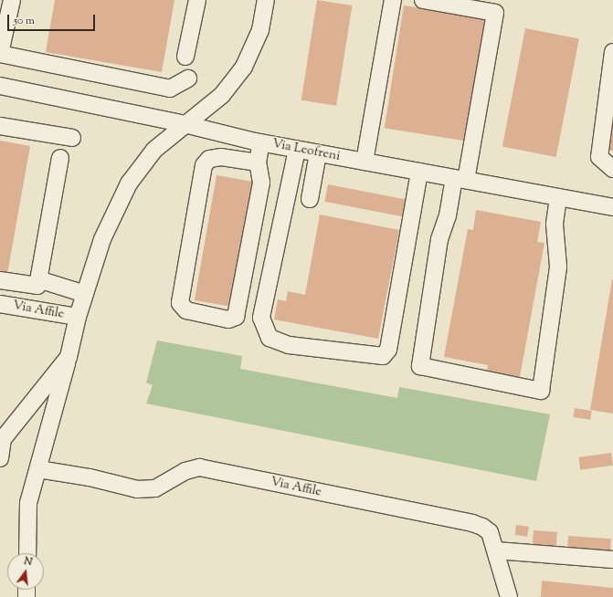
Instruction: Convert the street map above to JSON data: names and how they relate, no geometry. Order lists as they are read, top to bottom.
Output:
{
  "streets": {
    "street": ["Via Leofreni", "Via Affile"]
  },
  "scale_bar": "50 m",
  "north": "top"
}
